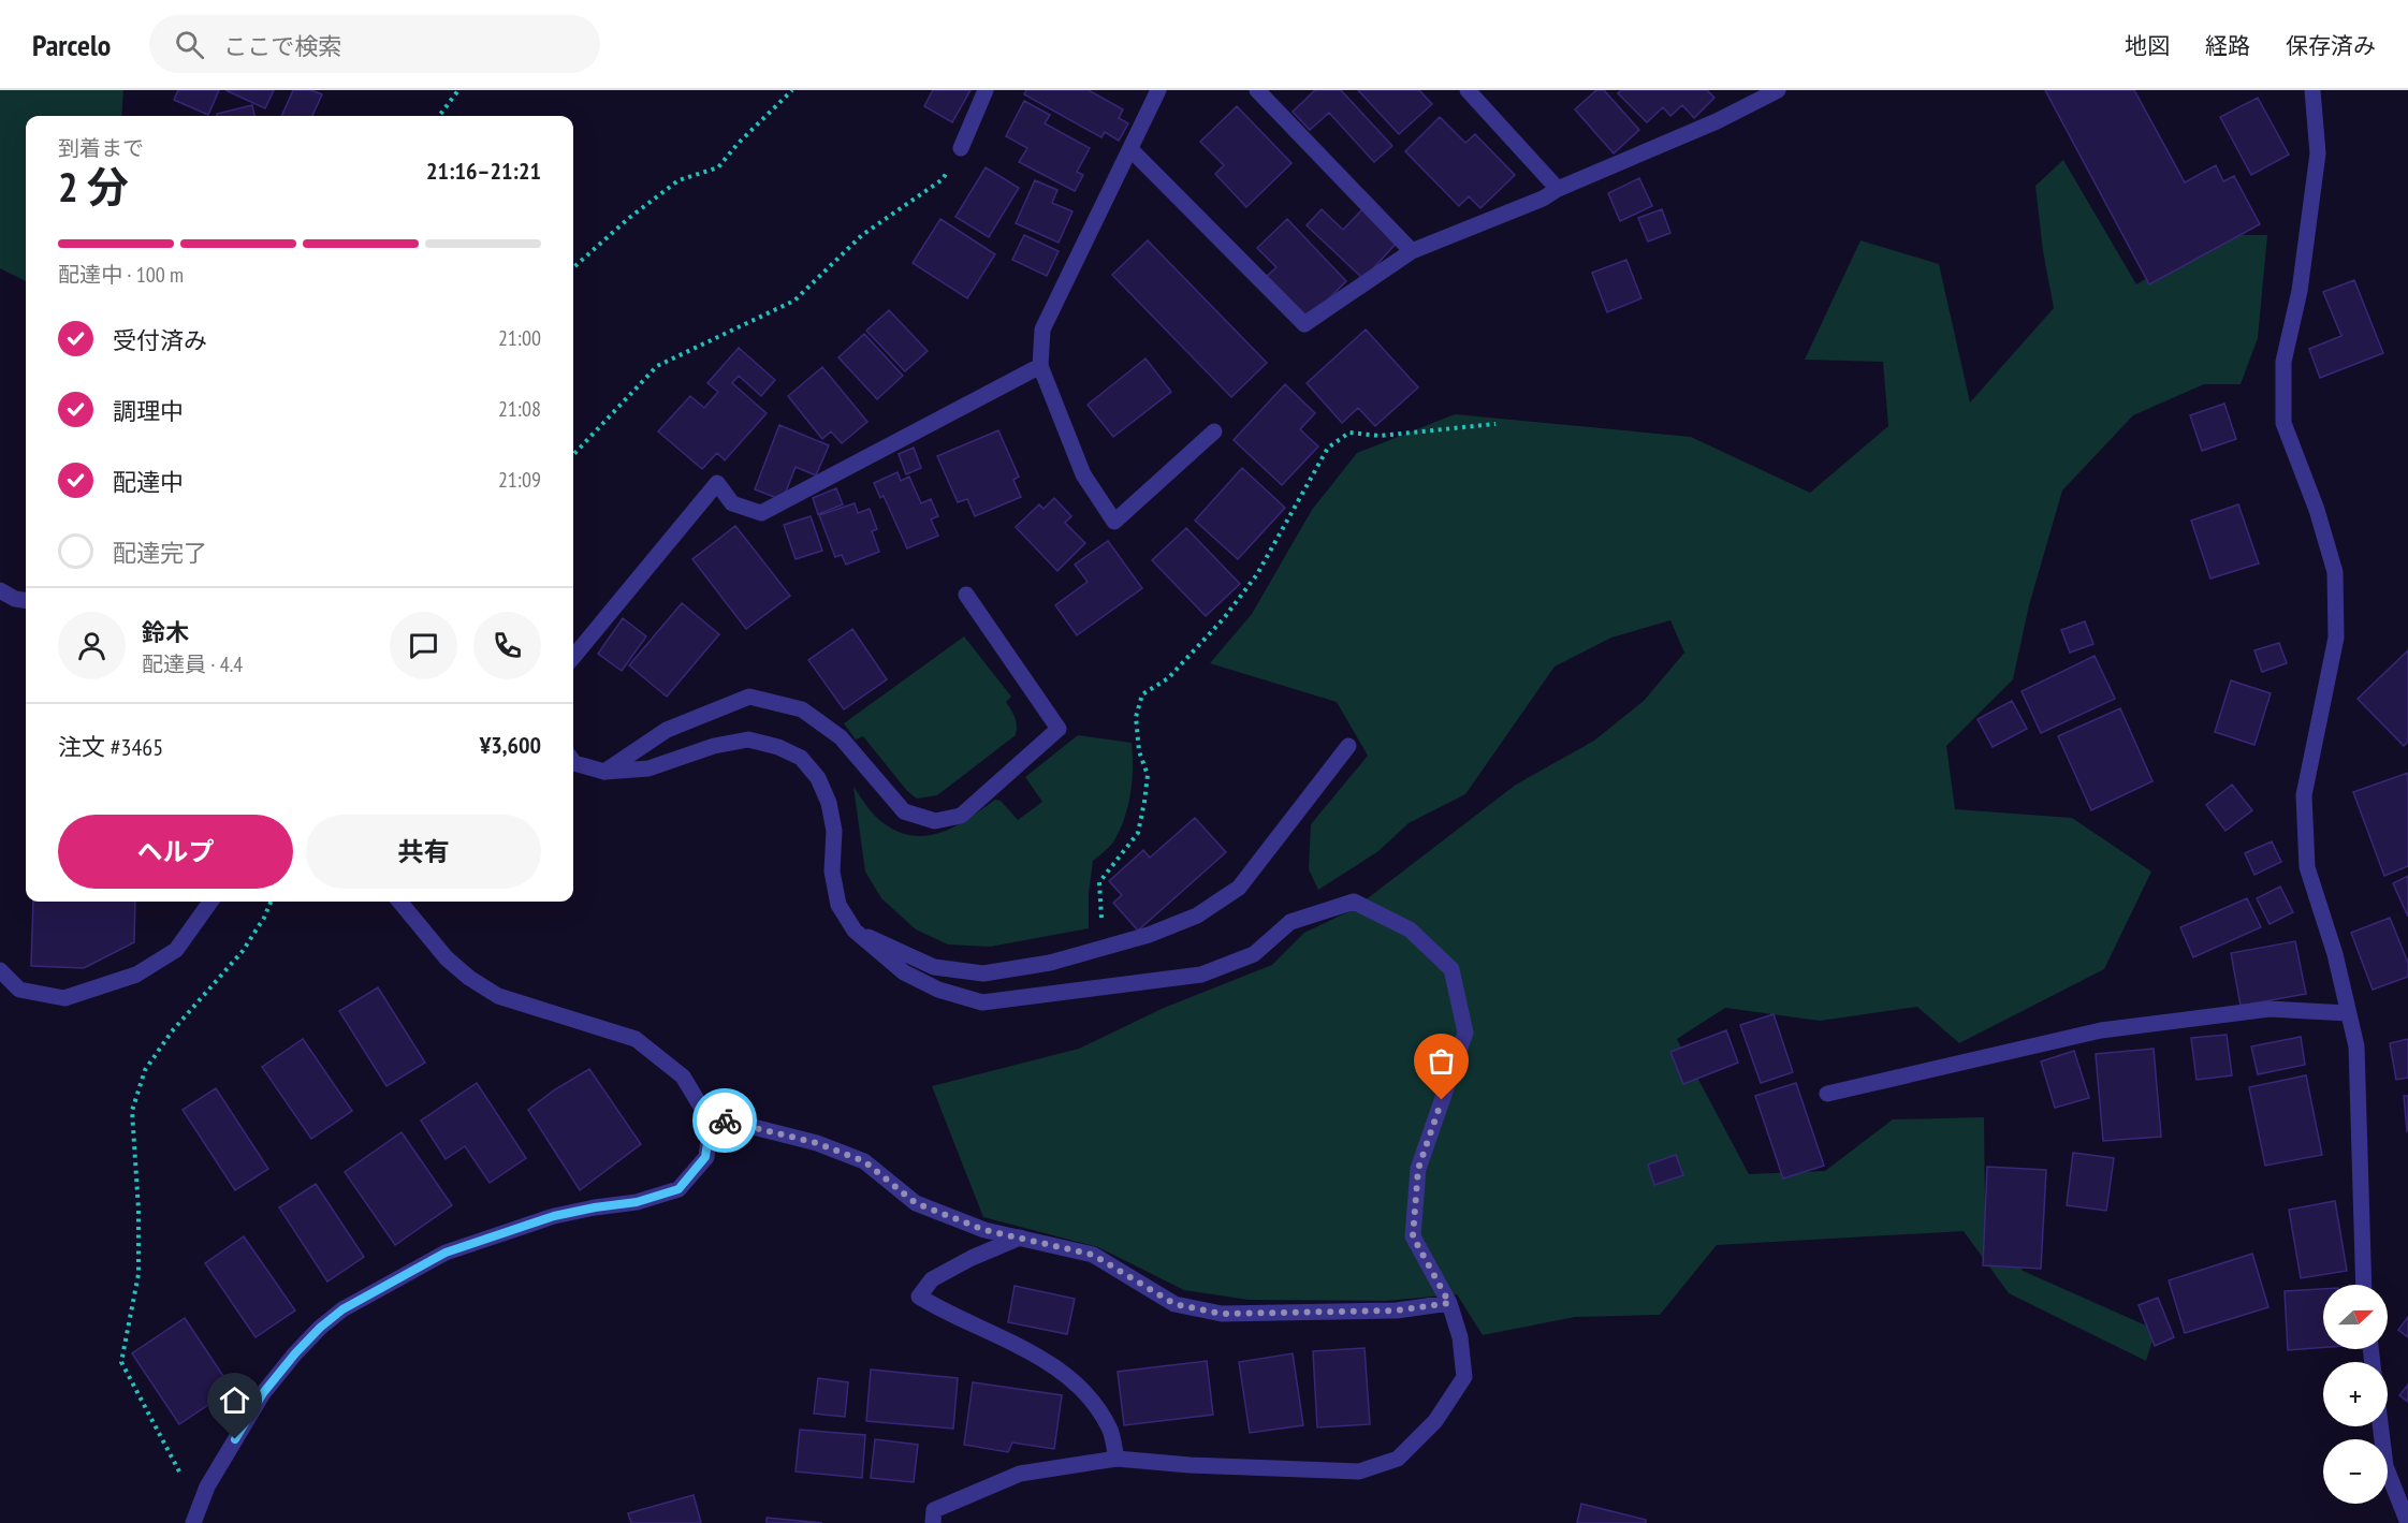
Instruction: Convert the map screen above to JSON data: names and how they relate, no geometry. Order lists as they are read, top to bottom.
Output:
{
  "north": "right",
  "page": {
    "header": "Parcelo",
    "search": "ここで検索",
    "nav": ["地図", "経路", "保存済み"],
    "heading": ["2 分", "到着まで", "21:16–21:21"],
    "panel": [
      "鈴木",
      "配達員 · 4.4",
      "注文 #3465",
      "¥3,600"
    ],
    "bar": "配達中 · 100 m",
    "list": [
      ["受付済み", "21:00"],
      ["調理中", "21:08"],
      ["配達中", "21:09"],
      "配達完了"
    ],
    "buttons": ["ヘルプ", "共有"],
    "map_buttons": ["+", "−"]
  }
}
